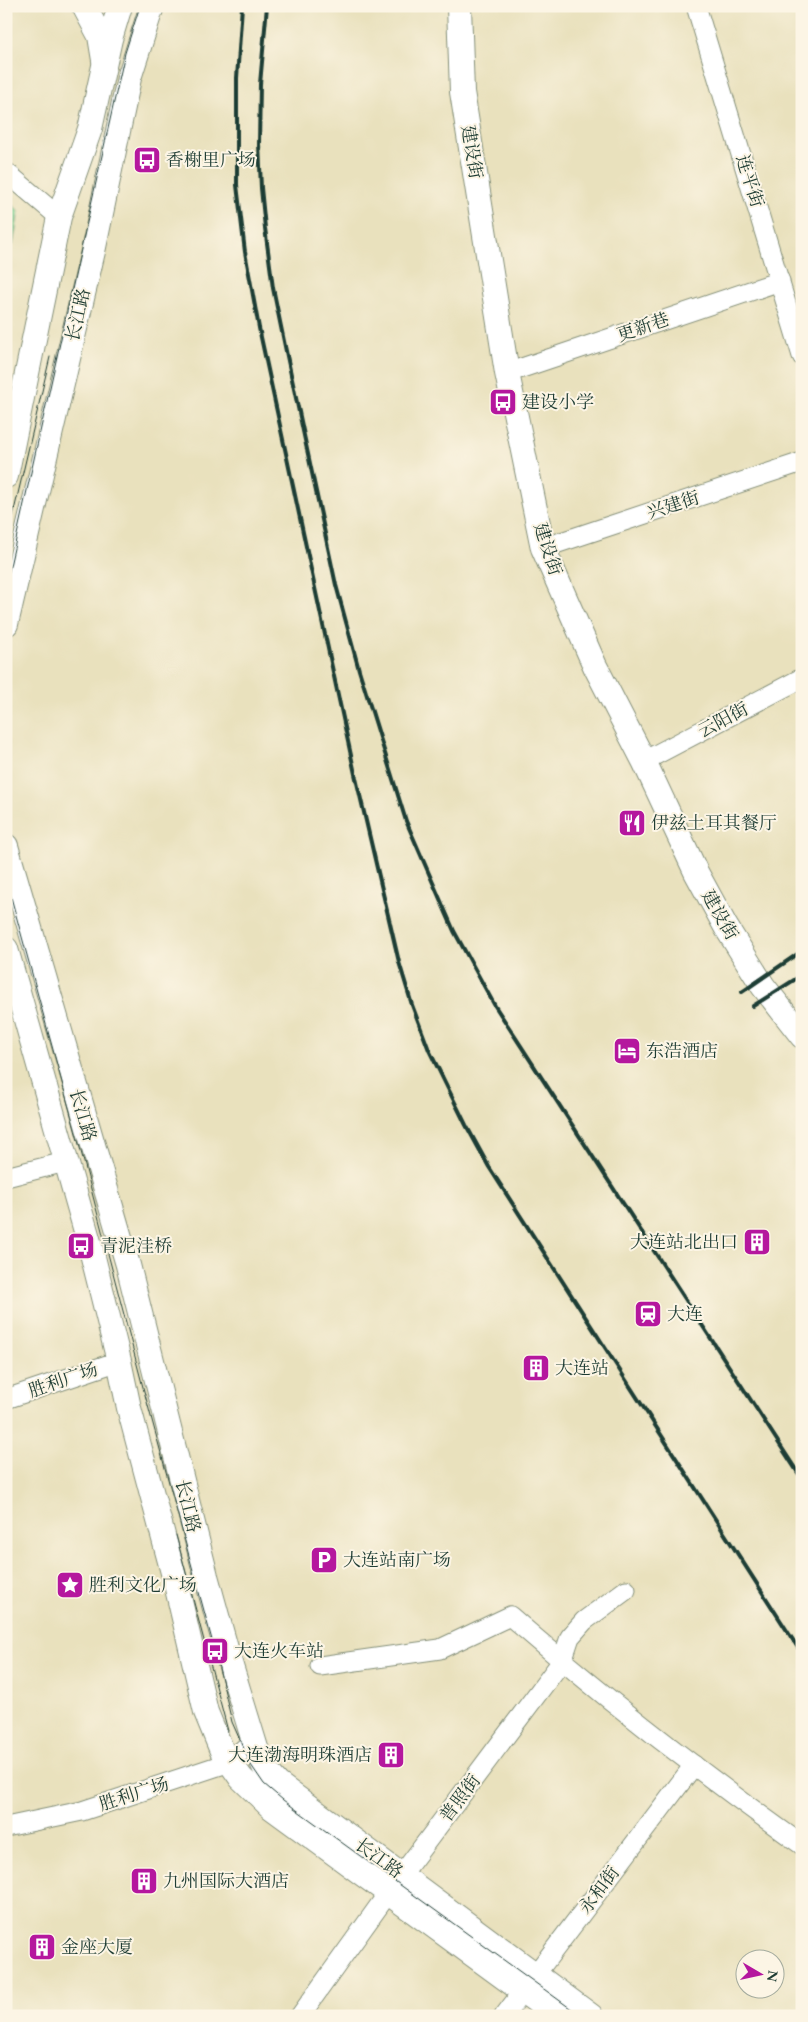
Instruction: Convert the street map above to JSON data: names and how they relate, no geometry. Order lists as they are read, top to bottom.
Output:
{
  "streets": {
    "main road": ["建设街", "长江路"],
    "street": [
      "连平街",
      "更新巷",
      "兴建街",
      "云阳街",
      "胜利广场",
      "普照街",
      "永和街"
    ]
  },
  "crossings": [
    ["建设街", "更新巷"],
    ["建设街", "兴建街"],
    ["建设街", "云阳街"],
    ["连平街", "更新巷"],
    ["长江路", "胜利广场"],
    ["长江路", "普照街"],
    ["长江路", "永和街"]
  ],
  "places": {
    "bus stop": [
      "香榭里广场",
      "建设小学",
      "青泥洼桥",
      "大连火车站"
    ],
    "restaurant": ["伊兹土耳其餐厅"],
    "hotel": ["东浩酒店"],
    "building": [
      "大连站北出口",
      "大连站",
      "大连渤海明珠酒店",
      "九州国际大酒店",
      "金座大厦"
    ],
    "station": ["大连"],
    "parking": ["大连站南广场"],
    "place": ["胜利文化广场"]
  },
  "north": "right"
}
